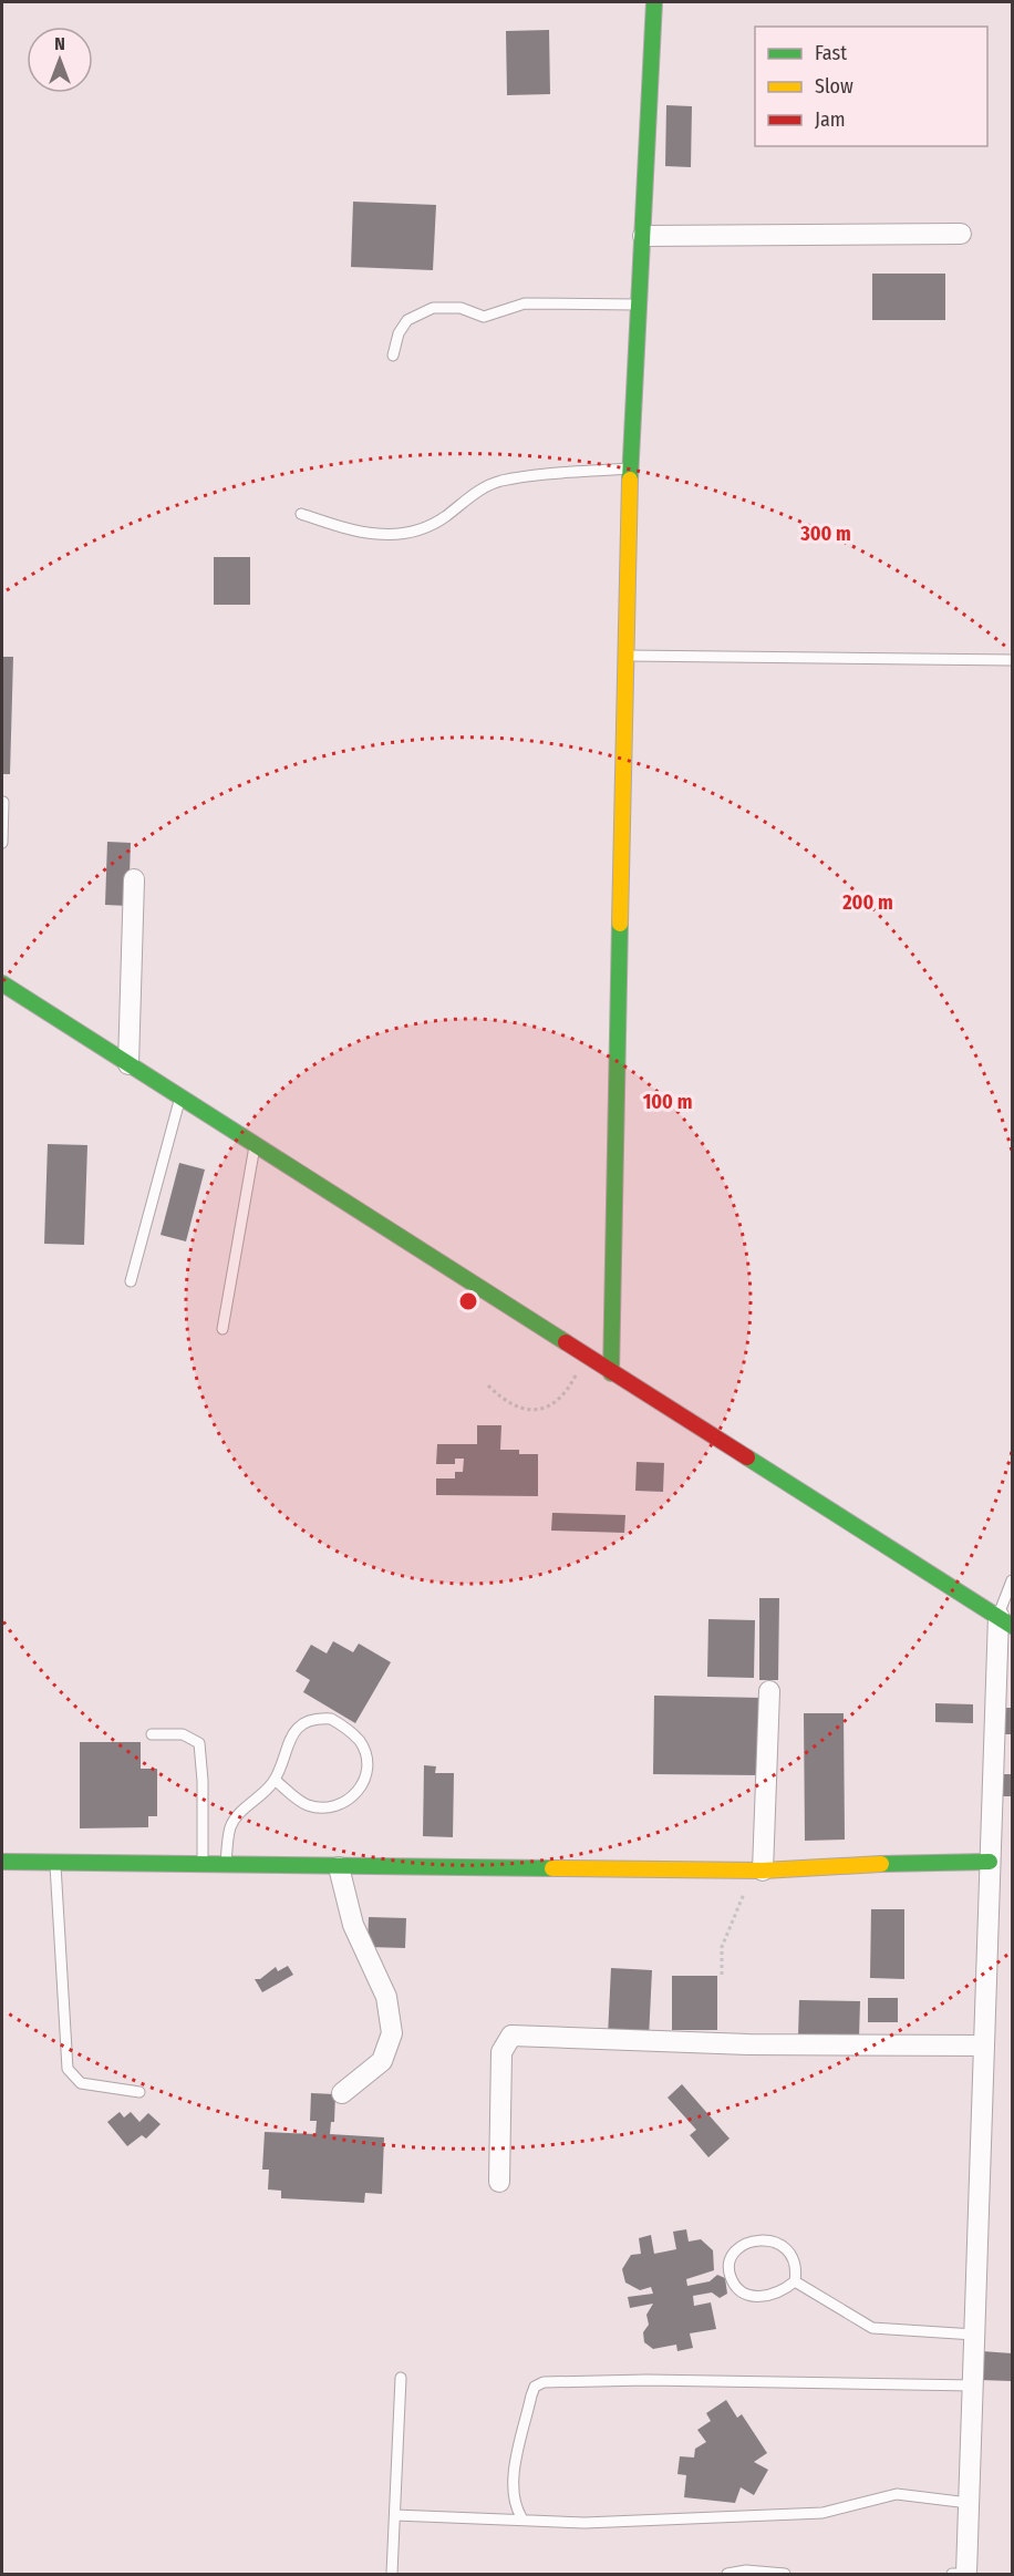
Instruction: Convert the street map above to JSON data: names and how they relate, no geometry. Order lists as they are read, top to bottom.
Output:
{
  "legend": ["Fast", "Slow", "Jam"],
  "north": "top",
  "rings": ["300 m", "200 m", "100 m"]
}
